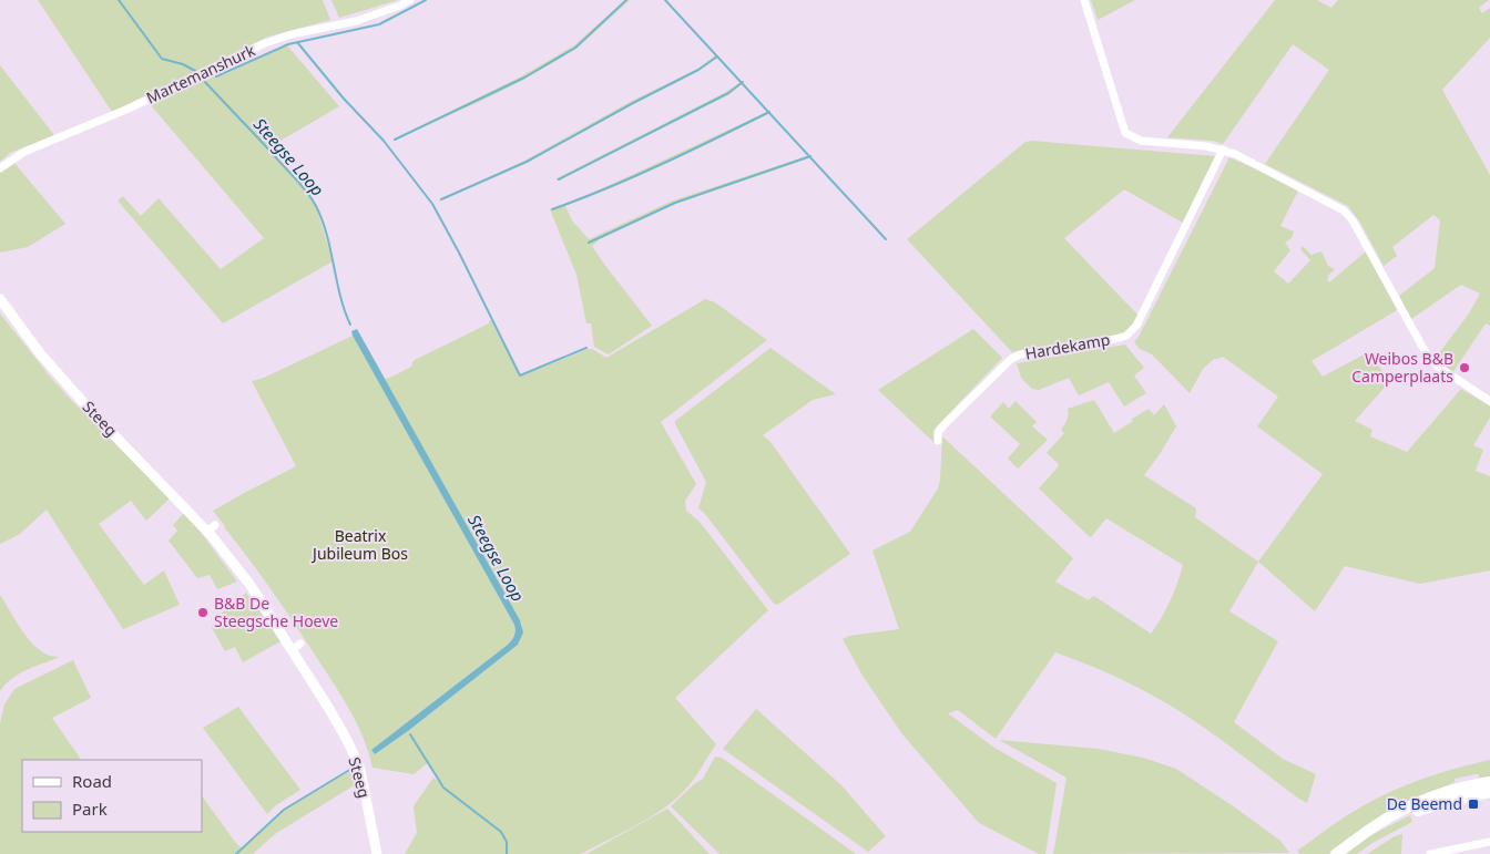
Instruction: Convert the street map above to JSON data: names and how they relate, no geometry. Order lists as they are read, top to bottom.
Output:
{
  "streets": {
    "street": ["Martemanshurk", "Hardekamp", "Steeg"]
  },
  "water": ["Steegse Loop"],
  "parks": ["Beatrix Jubileum Bos"],
  "places": {
    "other": ["Weibos B&B Camperplaats", "B&B De Steegsche Hoeve"],
    "transit": ["De Beemd"]
  },
  "legend": ["Road", "Park"]
}
